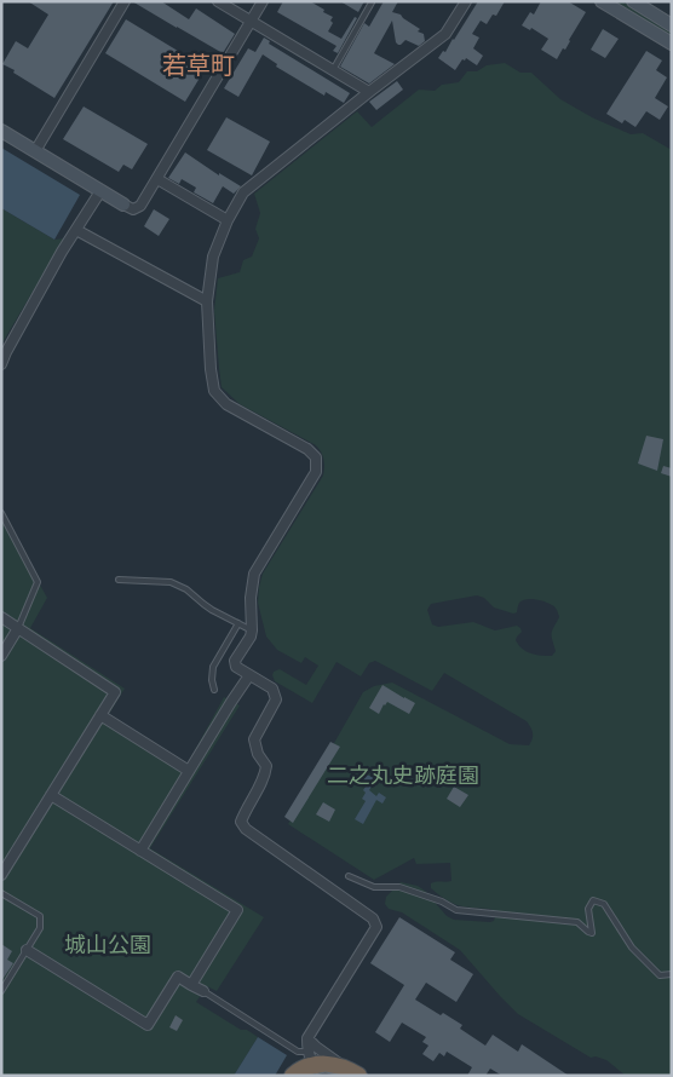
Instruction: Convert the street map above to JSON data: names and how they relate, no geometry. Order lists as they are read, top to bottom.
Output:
{
  "districts": ["若草町"],
  "parks": ["二之丸史跡庭園", "城山公園"]
}
